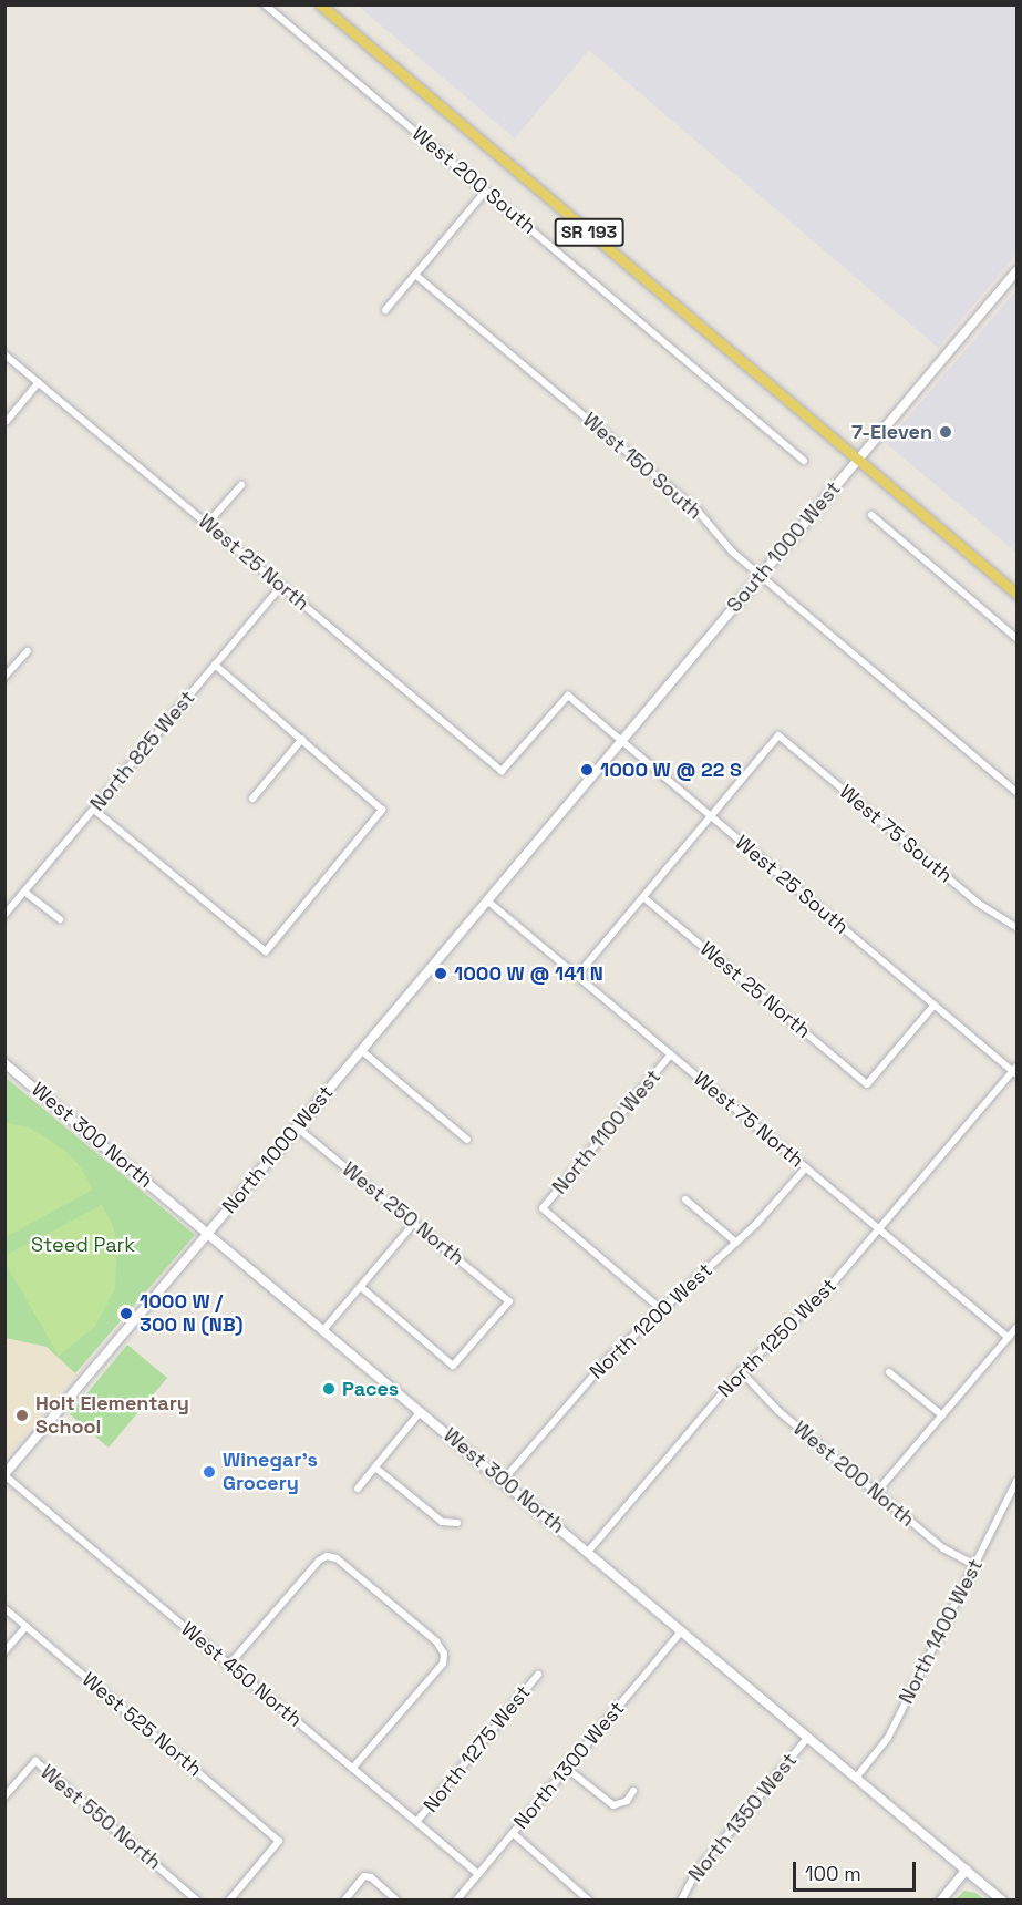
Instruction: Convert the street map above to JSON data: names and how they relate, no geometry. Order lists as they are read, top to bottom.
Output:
{
  "streets": {
    "main road": [
      "SR 193",
      "South 1000 West",
      "West 300 North",
      "North 1000 West"
    ],
    "street": [
      "West 200 South",
      "West 150 South",
      "West 25 North",
      "North 825 West",
      "West 75 South",
      "West 25 South",
      "West 75 North",
      "North 1100 West",
      "West 250 North",
      "North 1200 West",
      "North 1250 West",
      "West 200 North",
      "North 1400 West",
      "West 450 North",
      "West 525 North",
      "North 1275 West",
      "North 1300 West",
      "West 550 North",
      "North 1350 West"
    ]
  },
  "crossings": [
    ["SR 193", "South 1000 West"],
    ["West 150 South", "South 1000 West"],
    ["South 1000 West", "West 25 South"],
    ["South 1000 West", "North 1000 West"],
    ["West 25 North", "North 825 West"],
    ["West 25 North", "West 25 South"],
    ["West 75 South", "West 25 South"],
    ["West 25 South", "North 1250 West"],
    ["West 75 North", "North 1100 West"],
    ["West 75 North", "North 1000 West"],
    ["West 75 North", "North 1200 West"],
    ["West 75 North", "North 1250 West"],
    ["North 1100 West", "North 1200 West"],
    ["West 300 North", "North 1000 West"],
    ["West 300 North", "North 1200 West"],
    ["West 300 North", "North 1250 West"],
    ["West 300 North", "North 1400 West"],
    ["West 300 North", "North 1300 West"],
    ["West 300 North", "North 1350 West"],
    ["North 1000 West", "West 250 North"],
    ["North 1000 West", "West 450 North"],
    ["North 1250 West", "West 200 North"],
    ["West 200 North", "North 1400 West"],
    ["West 450 North", "North 1275 West"],
    ["West 450 North", "North 1300 West"]
  ],
  "parks": ["Steed Park"],
  "places": [
    "7-Eleven",
    "1000 W @ 22 S",
    "1000 W @ 141 N",
    "1000 W / 300 N (NB)",
    "Paces",
    "Holt Elementary School",
    "Winegar's Grocery"
  ],
  "scale_bar": "100 m"
}
